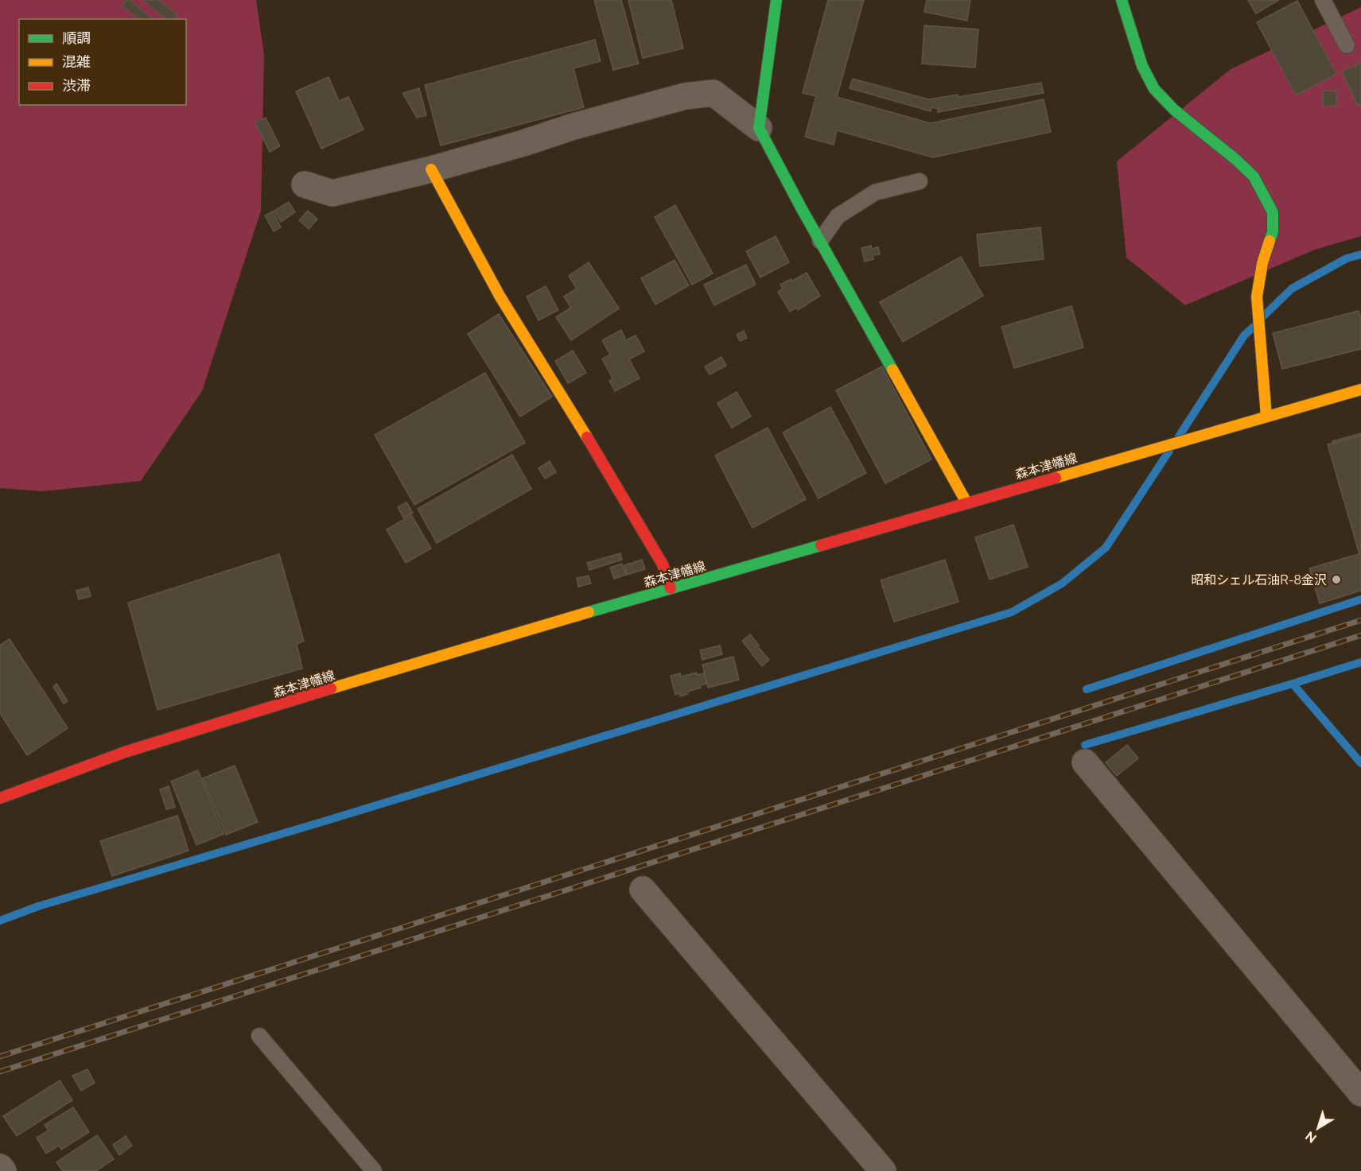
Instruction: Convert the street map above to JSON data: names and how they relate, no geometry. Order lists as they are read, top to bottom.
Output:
{
  "streets": {
    "street": ["森本津幡線"]
  },
  "places": ["昭和シェル石油R-8金沢"],
  "legend": ["順調", "混雑", "渋滞"],
  "north": "bottom left"
}
